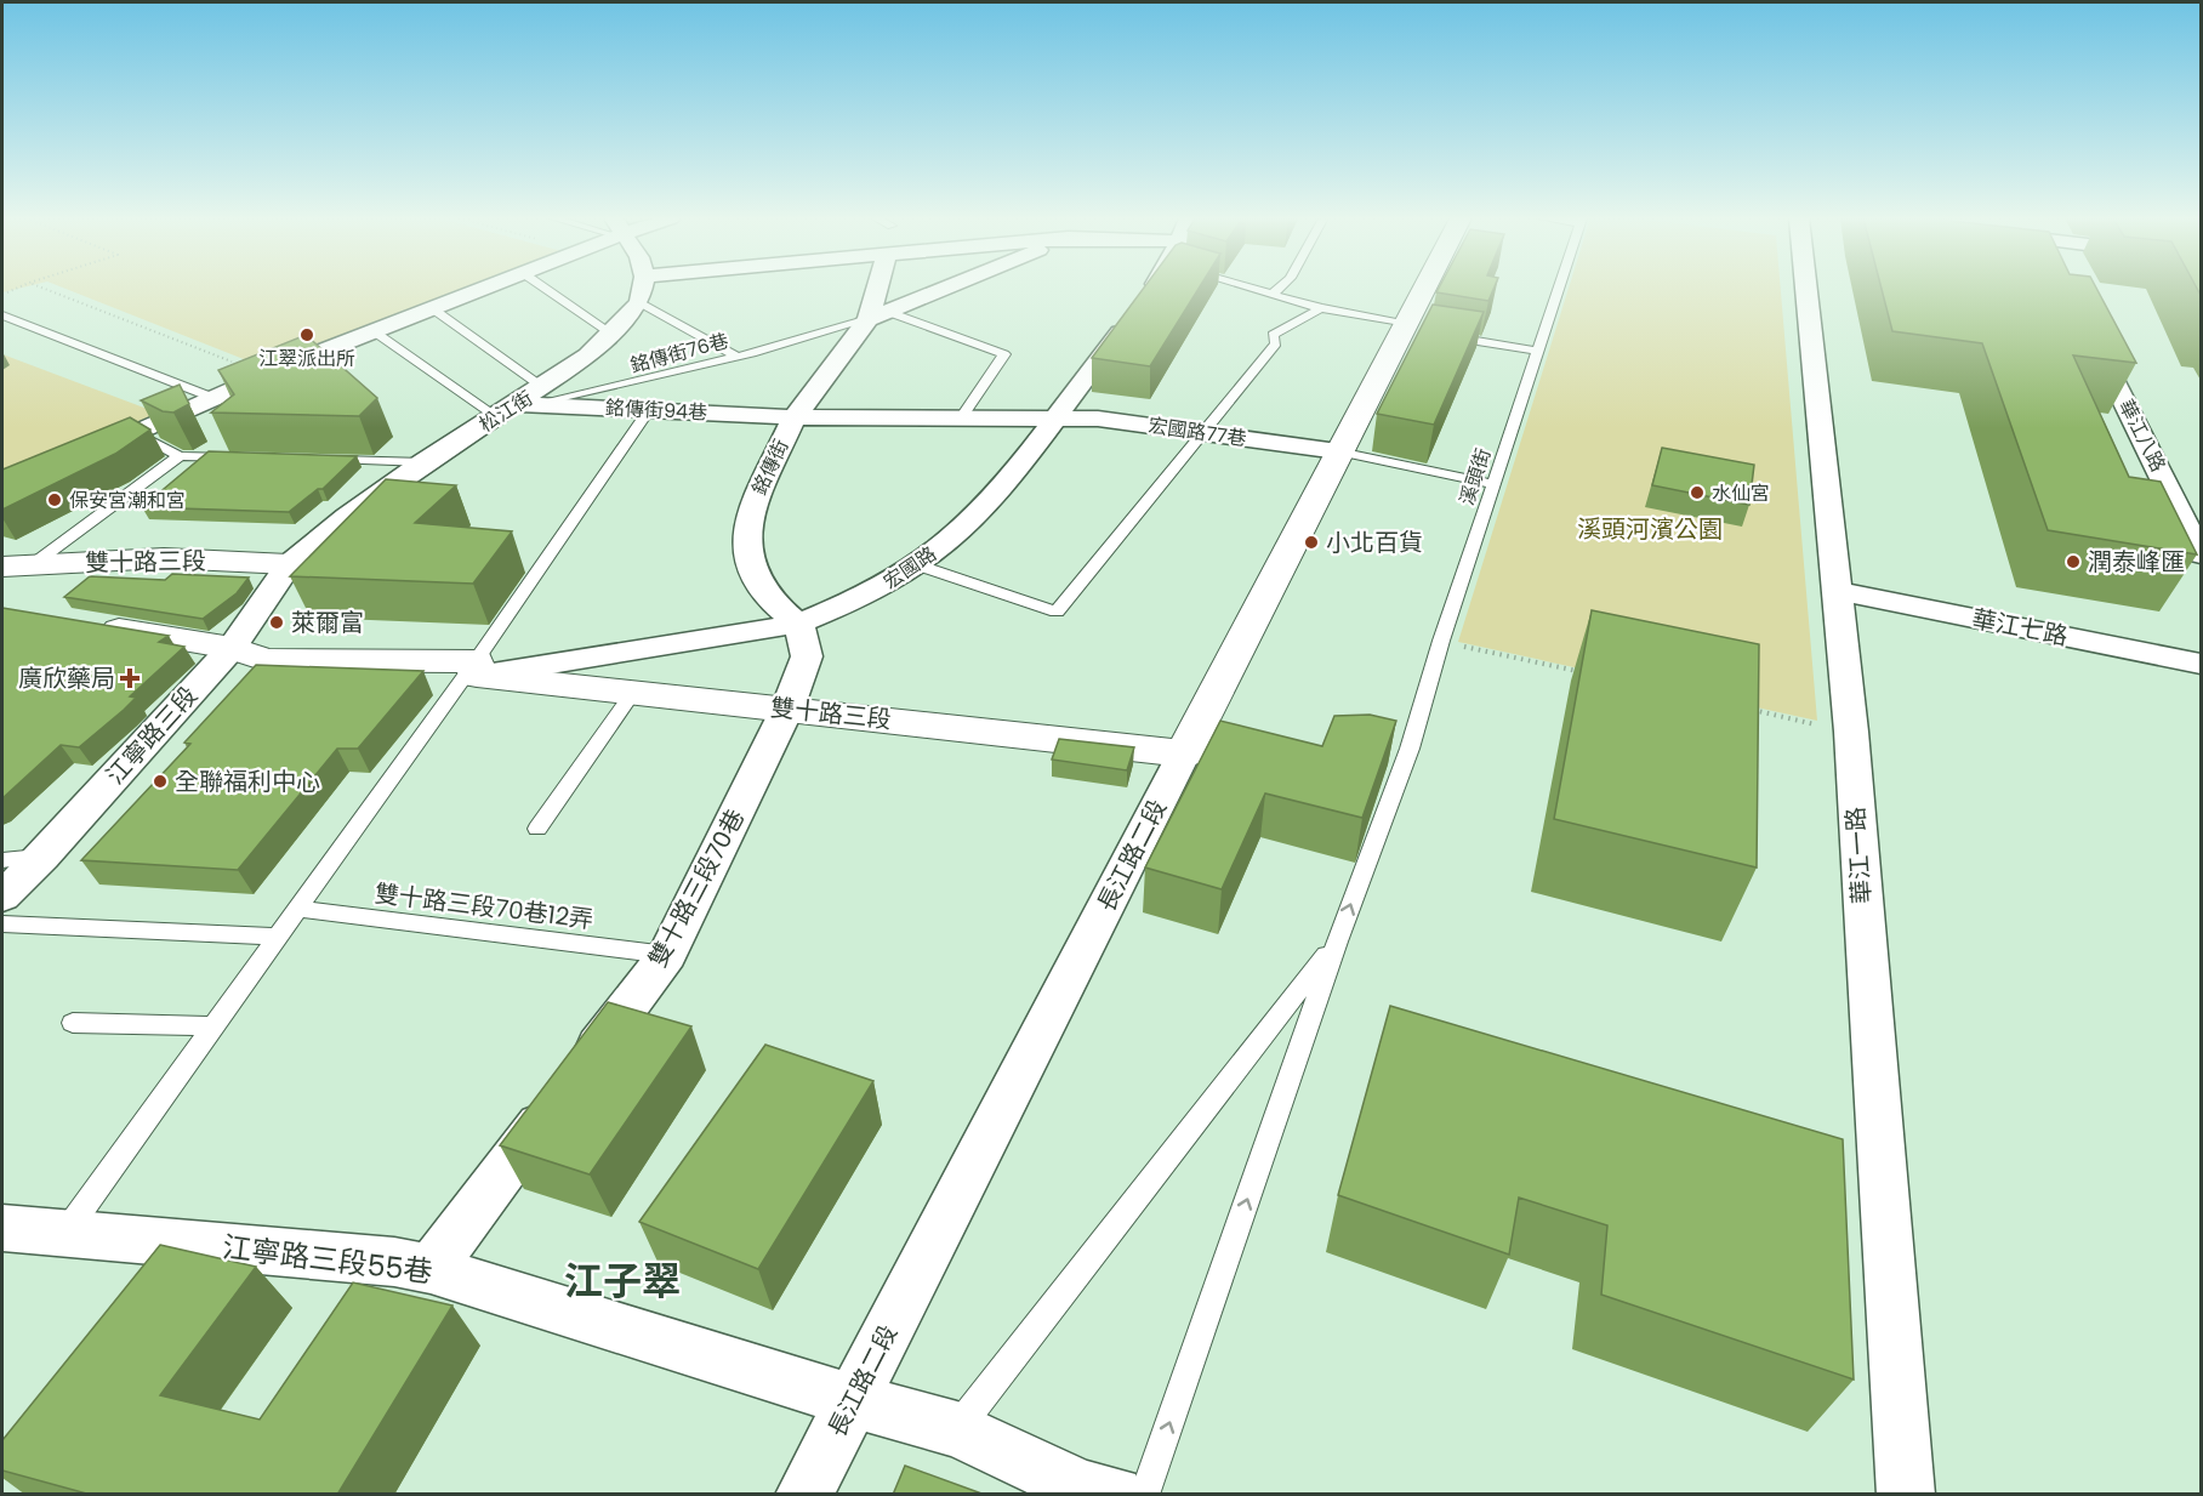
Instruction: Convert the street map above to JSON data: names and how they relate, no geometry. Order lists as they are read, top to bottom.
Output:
{
  "streets": {
    "street": [
      "銘傳街94巷",
      "松江街",
      "宏國路77巷",
      "華江八路",
      "銘傳街",
      "雙十路三段",
      "宏國路",
      "華江七路",
      "江寧路三段",
      "長江路二段",
      "華江一路",
      "雙十路三段70巷",
      "江寧路三段55巷"
    ],
    "lane": ["銘傳街76巷", "溪頭街", "雙十路三段70巷12弄"]
  },
  "crossings": [
    ["銘傳街76巷", "銘傳街94巷"],
    ["銘傳街76巷", "松江街"],
    ["銘傳街76巷", "銘傳街"],
    ["銘傳街94巷", "松江街"],
    ["銘傳街94巷", "宏國路77巷"],
    ["銘傳街94巷", "銘傳街"],
    ["松江街", "雙十路三段"],
    ["松江街", "江寧路三段"],
    ["宏國路77巷", "宏國路"],
    ["宏國路77巷", "長江路二段"],
    ["銘傳街", "宏國路"],
    ["銘傳街", "雙十路三段70巷"],
    ["雙十路三段", "宏國路"],
    ["雙十路三段", "江寧路三段"],
    ["雙十路三段", "長江路二段"],
    ["雙十路三段", "雙十路三段70巷"],
    ["宏國路", "雙十路三段70巷"],
    ["華江七路", "華江一路"],
    ["長江路二段", "江寧路三段55巷"],
    ["雙十路三段70巷", "雙十路三段70巷12弄"],
    ["雙十路三段70巷", "江寧路三段55巷"]
  ],
  "districts": ["江子翠"],
  "parks": ["溪頭河濱公園"],
  "places": {
    "other": [
      "江翠派出所",
      "水仙宮",
      "保安宮潮和宮",
      "小北百貨",
      "潤泰峰匯",
      "萊爾富",
      "全聯福利中心"
    ],
    "health": ["廣欣藥局"]
  }
}
